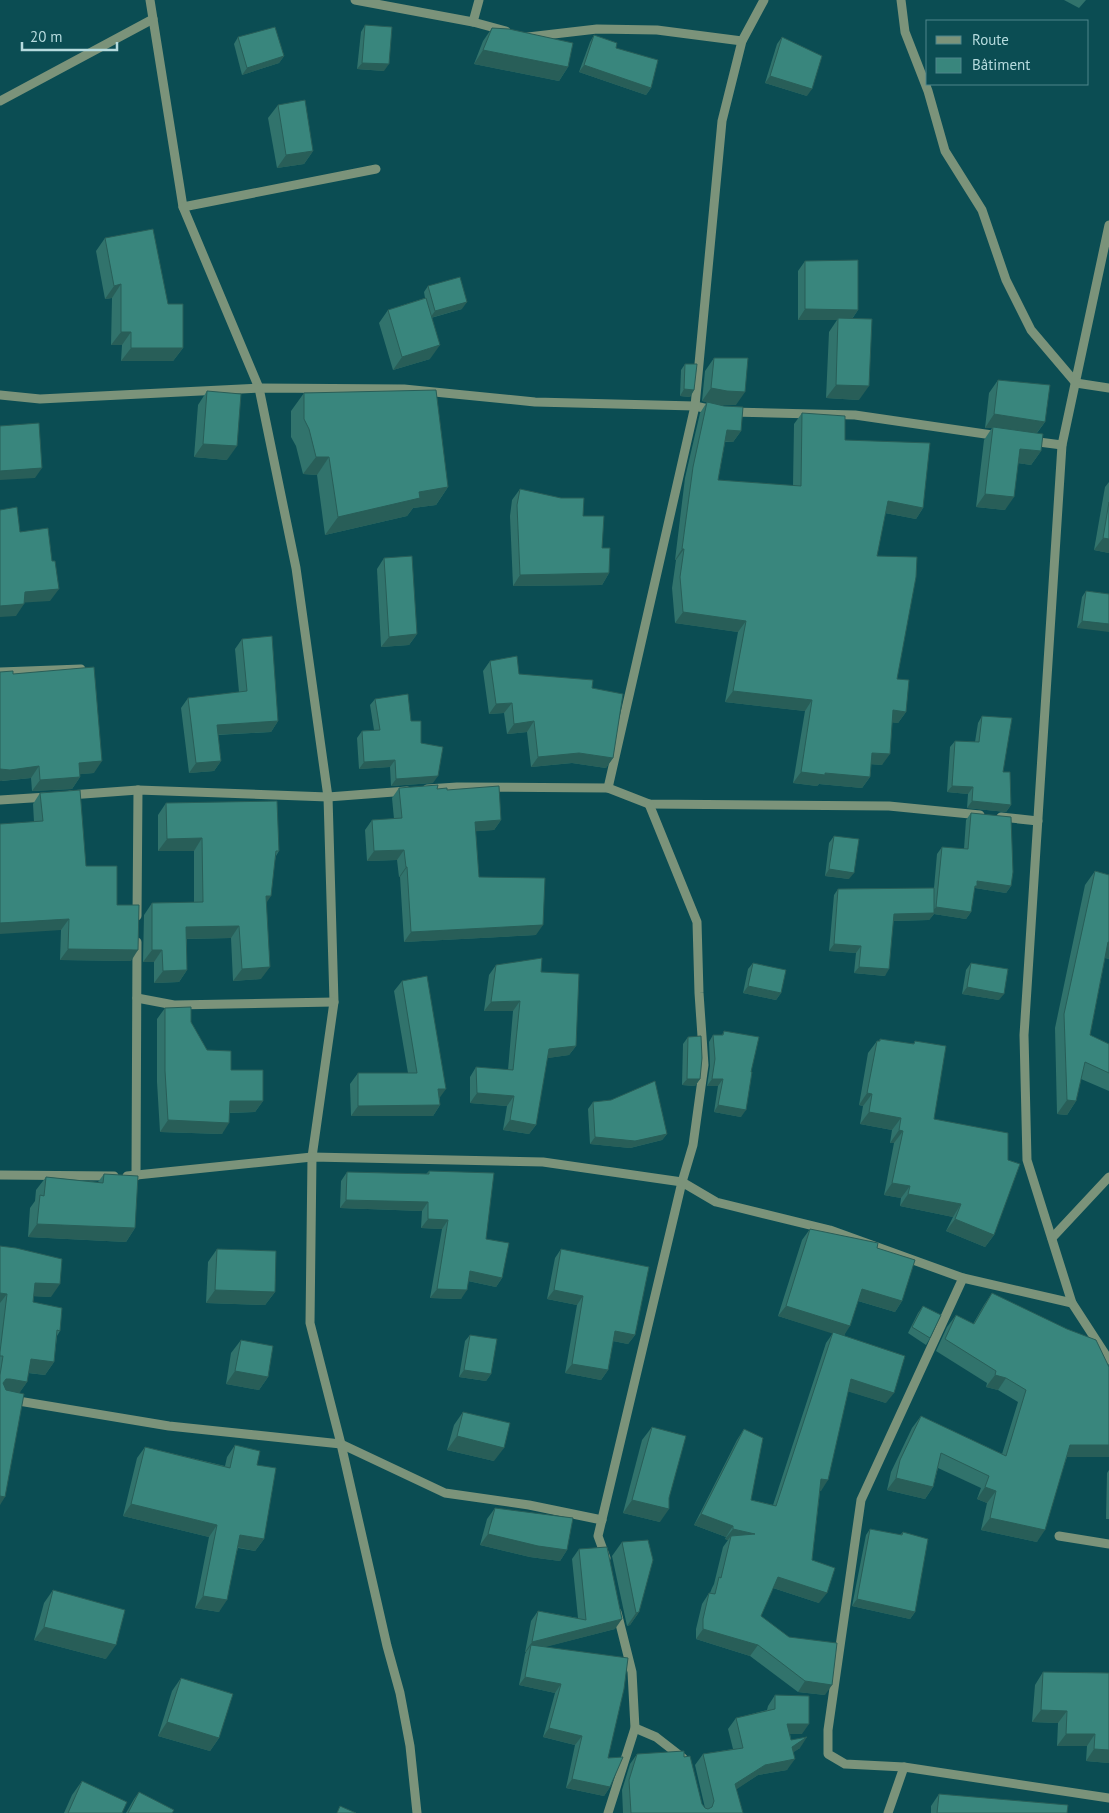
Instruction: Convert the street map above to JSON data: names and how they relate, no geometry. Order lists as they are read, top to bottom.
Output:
{
  "legend": ["Route", "Bâtiment"],
  "scale_bar": "20 m"
}
